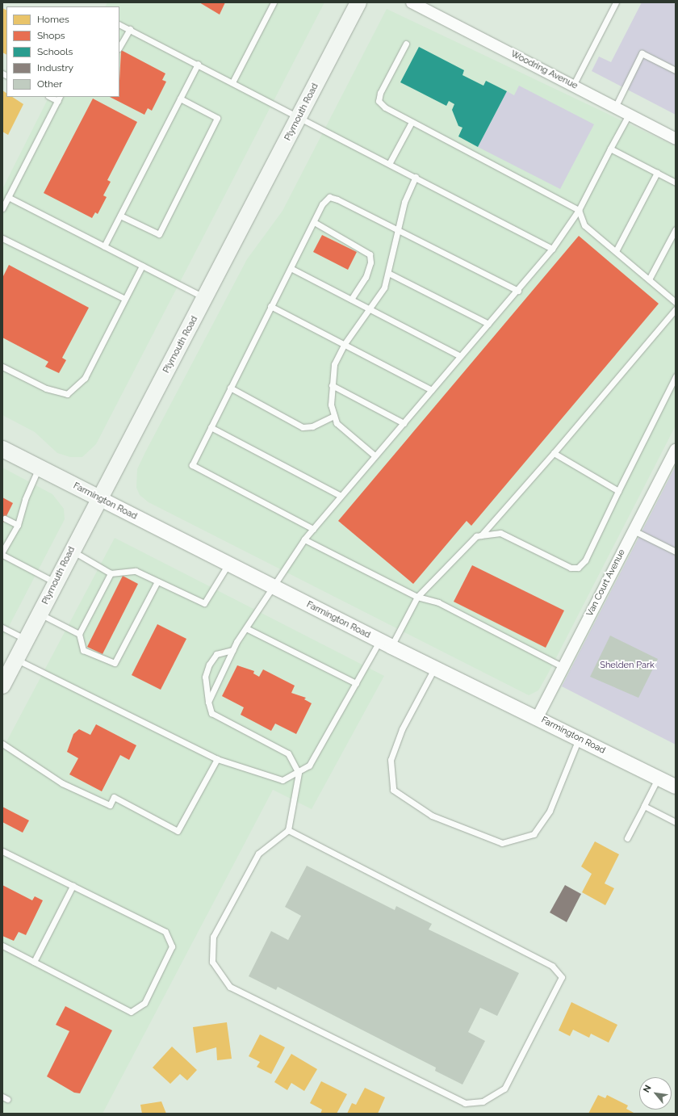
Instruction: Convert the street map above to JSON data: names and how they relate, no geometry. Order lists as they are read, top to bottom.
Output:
{
  "streets": {
    "main road": ["Plymouth Road", "Farmington Road"],
    "street": ["Woodring Avenue", "Van Court Avenue"]
  },
  "crossings": [
    ["Plymouth Road", "Farmington Road"],
    ["Farmington Road", "Van Court Avenue"]
  ],
  "parks": ["Shelden Park"],
  "legend": [
    "Homes",
    "Shops",
    "Schools",
    "Industry",
    "Other"
  ],
  "north": "top left"
}
